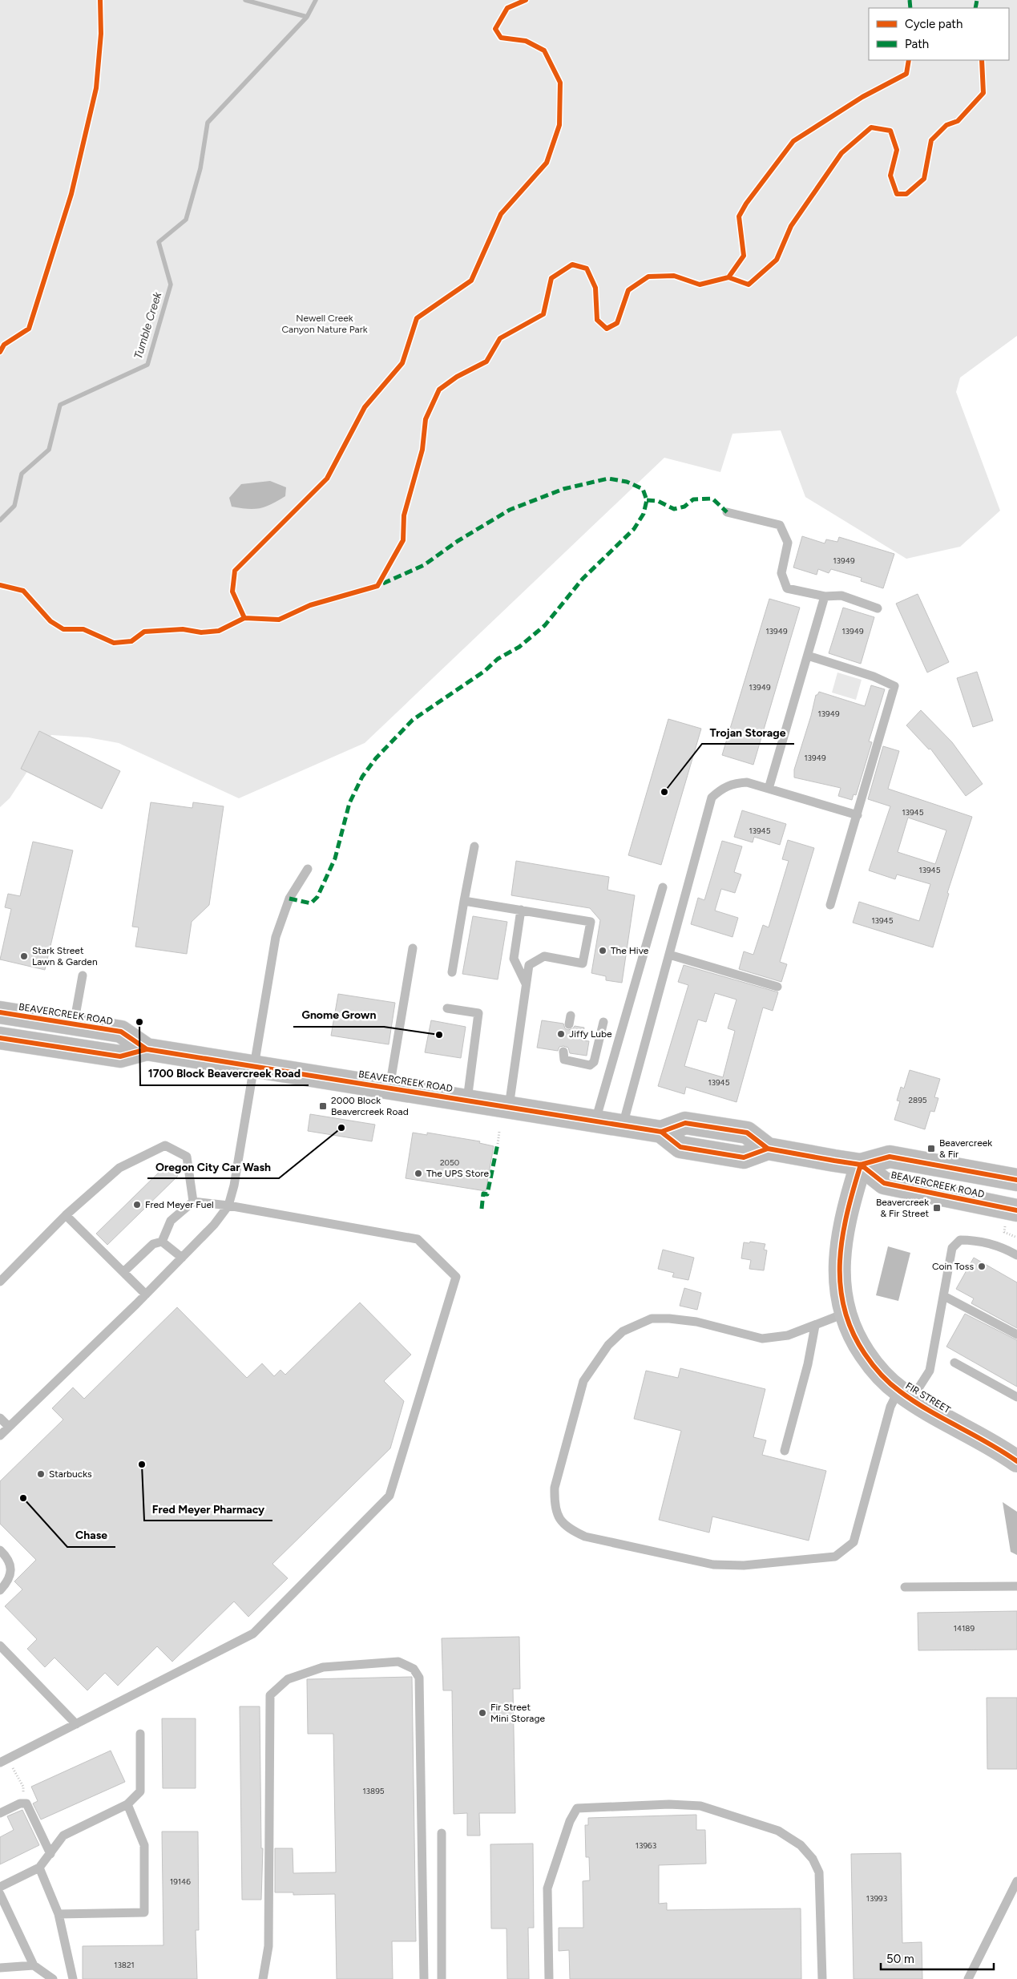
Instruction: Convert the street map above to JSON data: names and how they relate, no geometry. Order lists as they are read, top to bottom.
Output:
{
  "streets": {
    "main road": ["BEAVERCREEK ROAD"],
    "street": ["FIR STREET"]
  },
  "crossings": [
    ["BEAVERCREEK ROAD", "FIR STREET"]
  ],
  "water": ["Tumble Creek"],
  "parks": ["Newell Creek Canyon Nature Park"],
  "places": {
    "other": [
      "Trojan Storage",
      "The Hive",
      "Stark Street Lawn & Garden",
      "1700 Block Beavercreek Road",
      "Jiffy Lube",
      "Gnome Grown",
      "Oregon City Car Wash",
      "The UPS Store",
      "Fred Meyer Fuel",
      "Coin Toss",
      "Fred Meyer Pharmacy",
      "Starbucks",
      "Chase",
      "Fir Street Mini Storage"
    ],
    "transit": ["2000 Block Beavercreek Road", "Beavercreek & Fir", "Beavercreek & Fir Street"]
  },
  "house_numbers": [
    "13949",
    "13949",
    "13949",
    "13949",
    "13949",
    "13949",
    "13945",
    "13945",
    "13945",
    "13945",
    "13945",
    "2895",
    "2050",
    "14189",
    "13895",
    "13963",
    "19146",
    "13993",
    "13821"
  ],
  "legend": ["Cycle path", "Path"],
  "scale_bar": "50 m"
}
